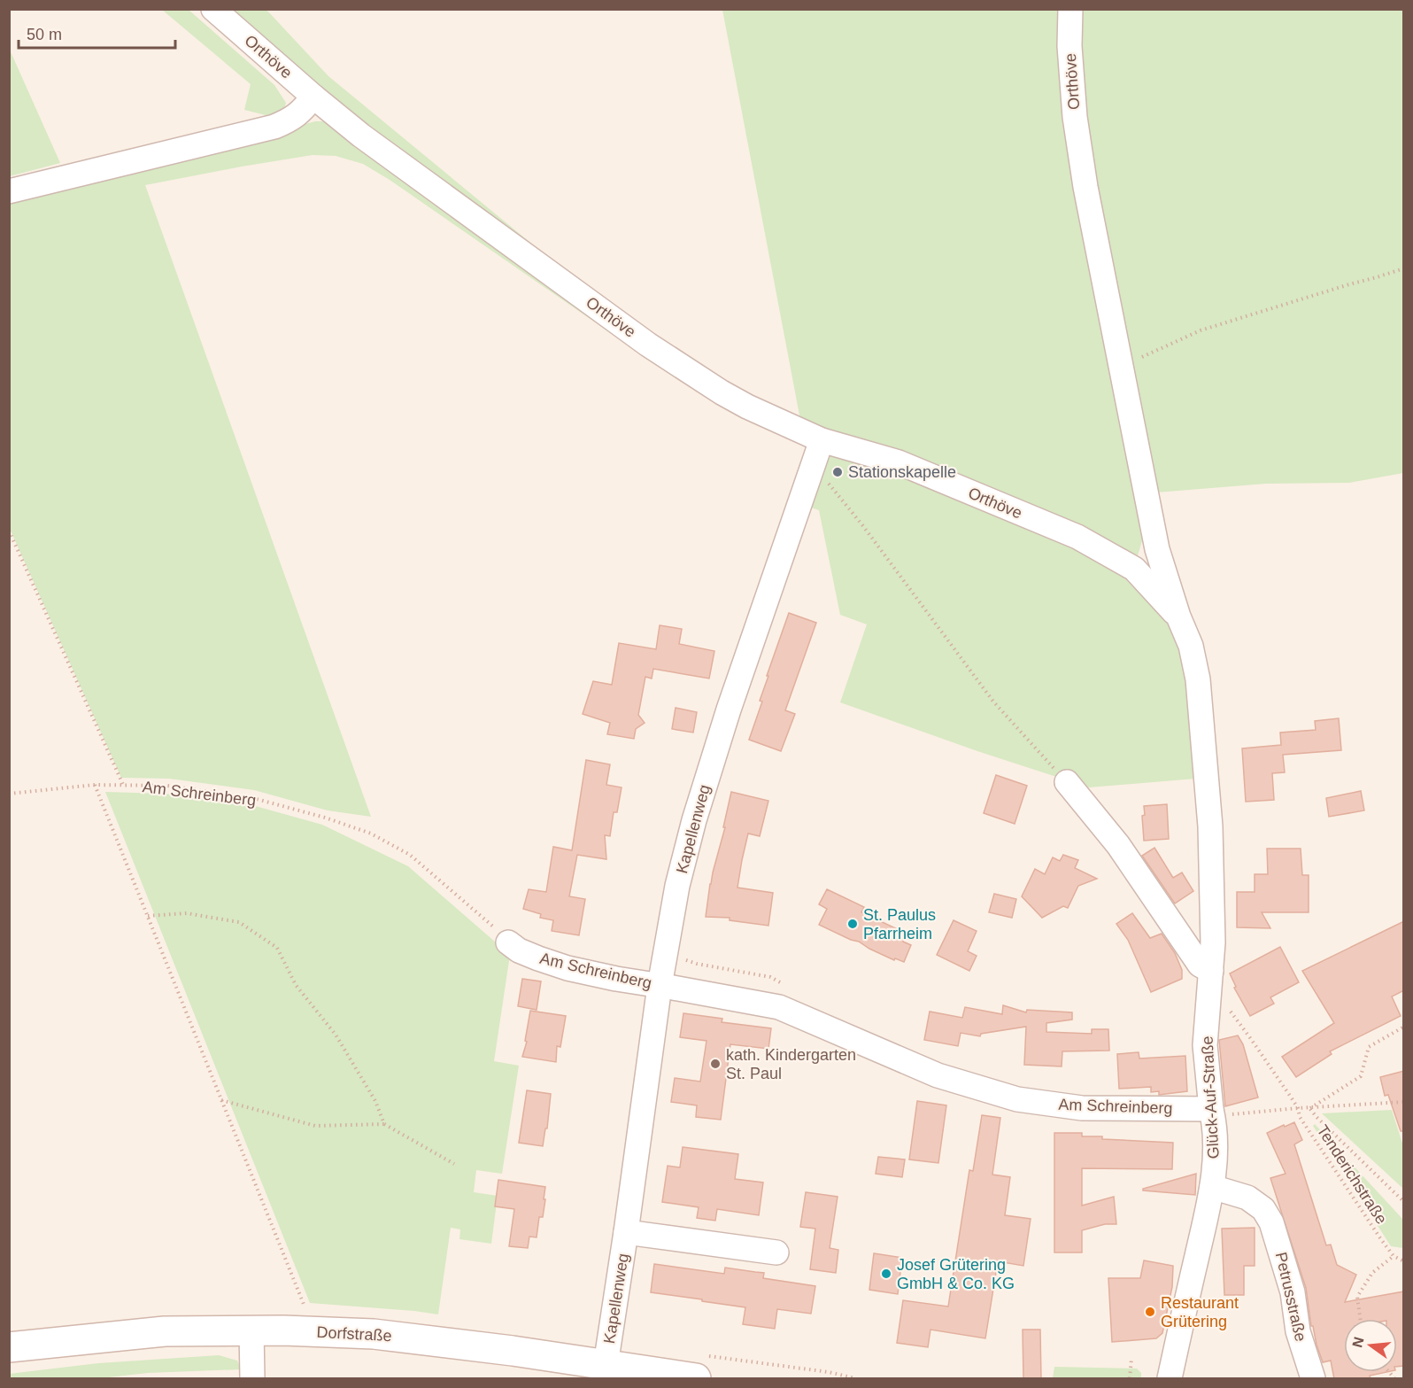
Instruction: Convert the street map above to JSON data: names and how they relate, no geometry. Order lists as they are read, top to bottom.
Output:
{
  "streets": {
    "street": [
      "Orthöve",
      "Am Schreinberg",
      "Kapellenweg",
      "Glück-Auf-Straße",
      "Petrusstraße",
      "Dorfstraße"
    ],
    "path": ["Tenderichstraße"]
  },
  "crossings": [
    ["Orthöve", "Kapellenweg"],
    ["Orthöve", "Glück-Auf-Straße"],
    ["Am Schreinberg", "Kapellenweg"],
    ["Am Schreinberg", "Glück-Auf-Straße"],
    ["Am Schreinberg", "Tenderichstraße"],
    ["Kapellenweg", "Dorfstraße"],
    ["Glück-Auf-Straße", "Tenderichstraße"],
    ["Glück-Auf-Straße", "Petrusstraße"]
  ],
  "places": [
    "Stationskapelle",
    "St. Paulus Pfarrheim",
    "kath. Kindergarten St. Paul",
    "Josef Grütering GmbH & Co. KG",
    "Restaurant Grütering"
  ],
  "scale_bar": "50 m",
  "north": "left"
}
